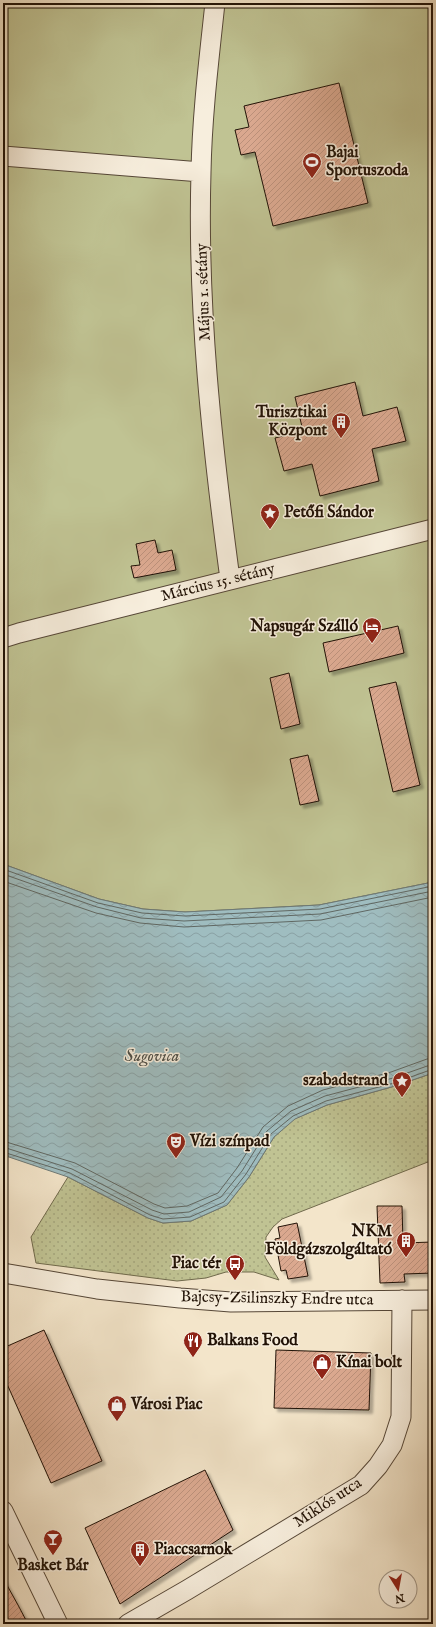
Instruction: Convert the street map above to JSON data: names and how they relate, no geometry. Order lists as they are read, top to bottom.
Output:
{
  "streets": {
    "street": [
      "Május 1. sétány",
      "Március 15. sétány",
      "Bajcsy-Zsilinszky Endre utca",
      "Miklós utca"
    ]
  },
  "crossings": [
    ["Május 1. sétány", "Március 15. sétány"],
    ["Bajcsy-Zsilinszky Endre utca", "Miklós utca"]
  ],
  "water": ["Sugovica"],
  "places": {
    "sports": ["Bajai Sportuszoda"],
    "building": ["Turisztikai Központ", "NKM Földgázszolgáltató", "Piaccsarnok"],
    "place": ["Petőfi Sándor", "szabadstrand"],
    "hotel": ["Napsugár Szálló"],
    "theatre": ["Vízi színpad"],
    "bus stop": ["Piac tér"],
    "restaurant": ["Balkans Food"],
    "shop": ["Kínai bolt", "Városi Piac"],
    "bar": ["Basket Bár"]
  },
  "north": "bottom"
}
